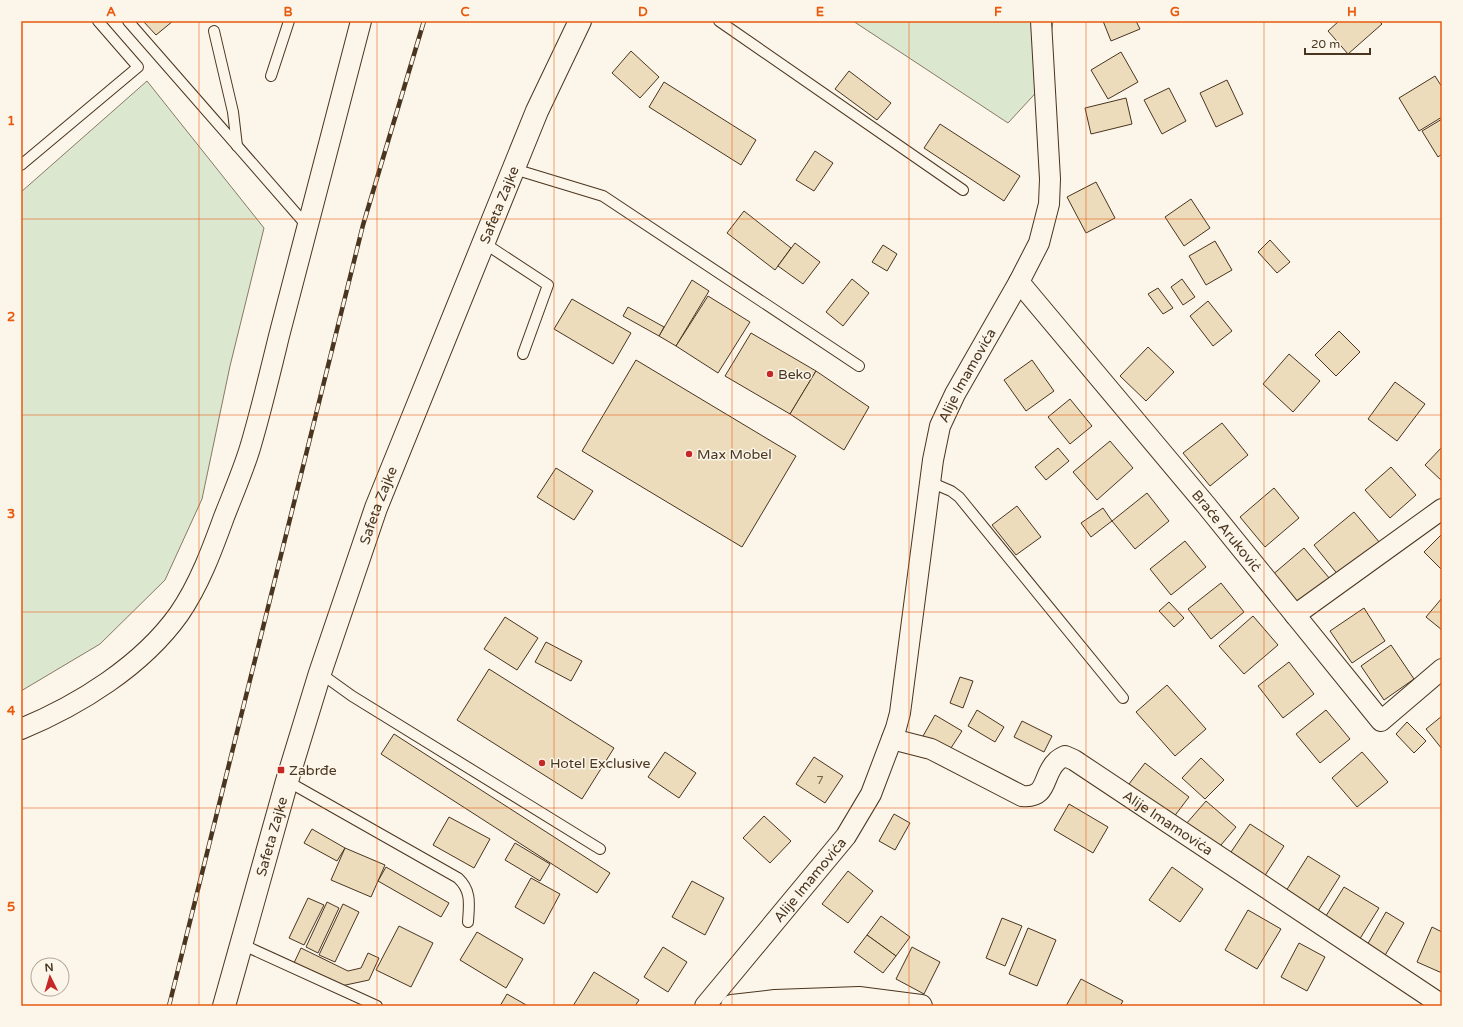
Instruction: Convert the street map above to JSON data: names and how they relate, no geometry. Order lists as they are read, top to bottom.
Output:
{
  "streets": {
    "main road": ["Safeta Zajke"],
    "street": ["Alije Imamovića", "Braće Aruković"]
  },
  "crossings": [
    ["Alije Imamovića", "Braće Aruković"]
  ],
  "places": {
    "other": ["Beko", "Max Mobel", "Hotel Exclusive"],
    "transit": ["Zabrđe"]
  },
  "house_numbers": ["7"],
  "scale_bar": "20 m",
  "north": "top",
  "grid": {
    "columns": [
      "A",
      "B",
      "C",
      "D",
      "E",
      "F",
      "G",
      "H"
    ],
    "rows": [
      "1",
      "2",
      "3",
      "4",
      "5"
    ]
  }
}
